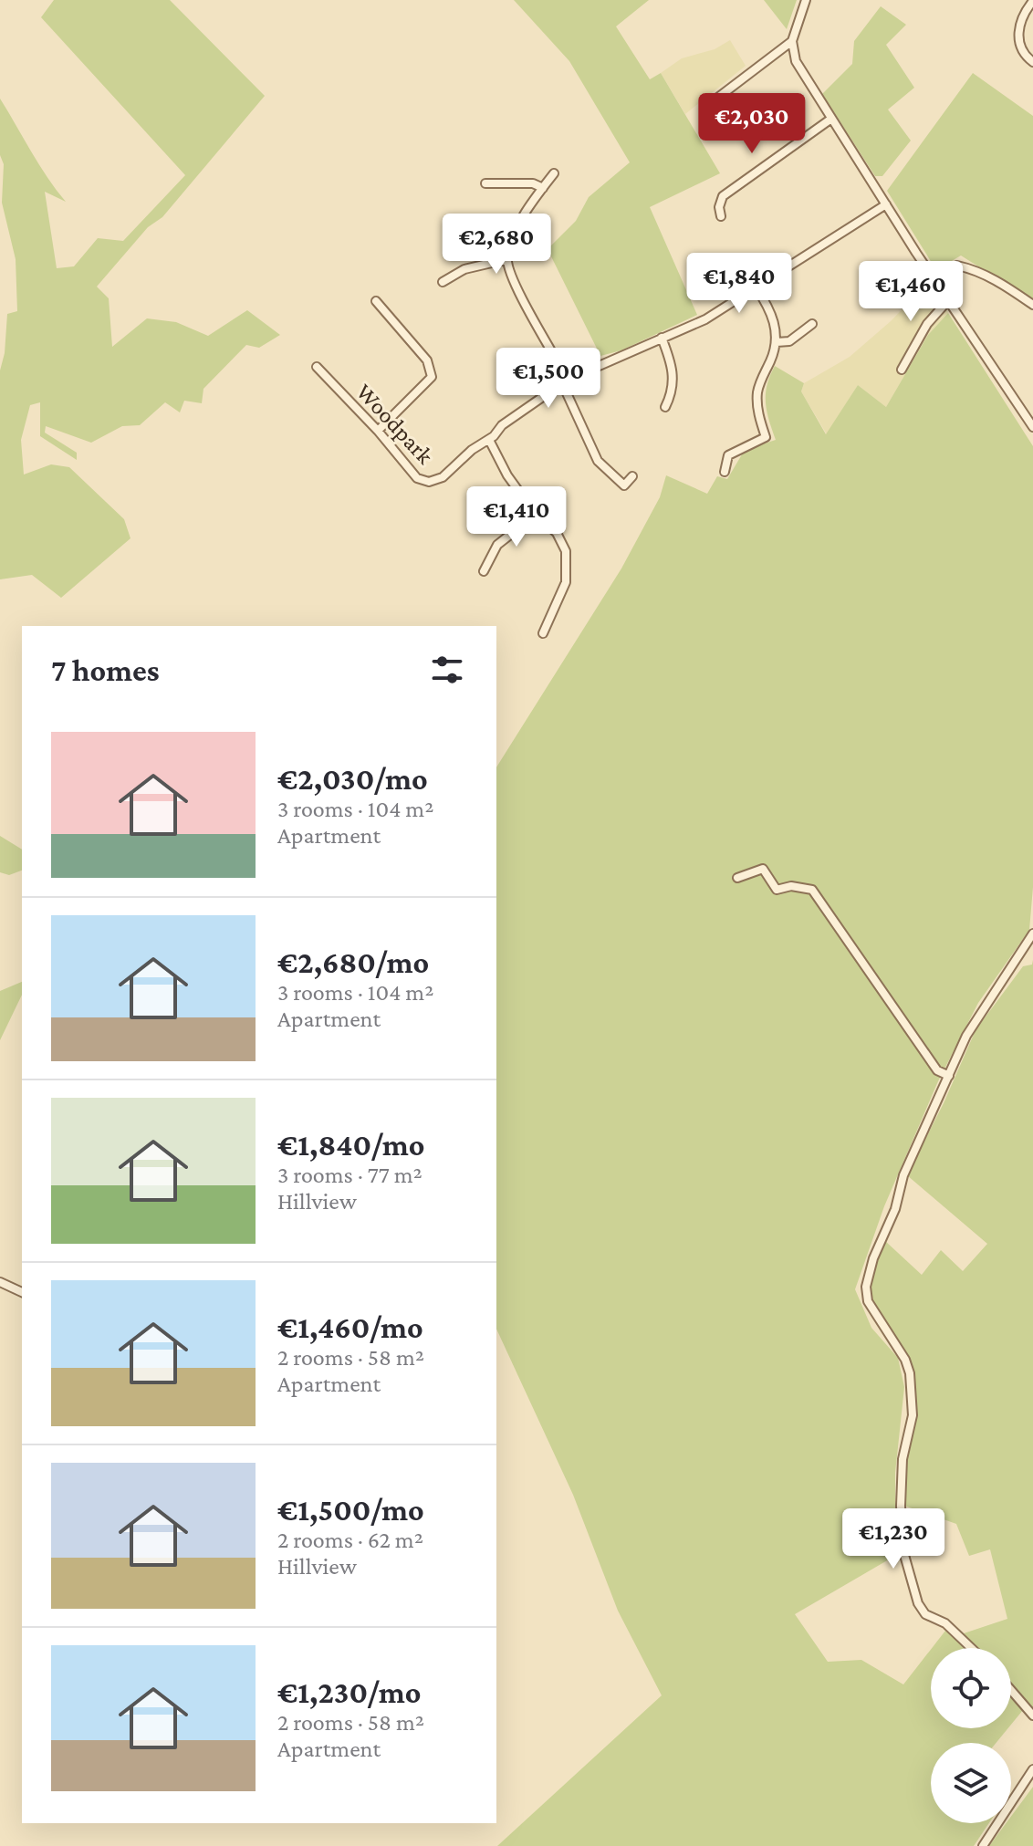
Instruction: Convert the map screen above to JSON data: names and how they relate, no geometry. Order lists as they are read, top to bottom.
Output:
{
  "streets": {
    "street": ["Woodpark"]
  },
  "page": {
    "price": [
      "€2,030",
      "€2,680",
      "€1,840",
      "€1,460",
      "€1,500",
      "€1,410",
      "€1,230"
    ],
    "heading": "7 homes",
    "list": [
      {
        "name": "€2,030/mo",
        "note": "3 rooms · 104 m² · Apartment"
      },
      {
        "name": "€2,680/mo",
        "note": "3 rooms · 104 m² · Apartment"
      },
      {
        "name": "€1,840/mo",
        "note": "3 rooms · 77 m² · Hillview"
      },
      {
        "name": "€1,460/mo",
        "note": "2 rooms · 58 m² · Apartment"
      },
      {
        "name": "€1,500/mo",
        "note": "2 rooms · 62 m² · Hillview"
      },
      {
        "name": "€1,230/mo",
        "note": "2 rooms · 58 m² · Apartment"
      }
    ]
  }
}
